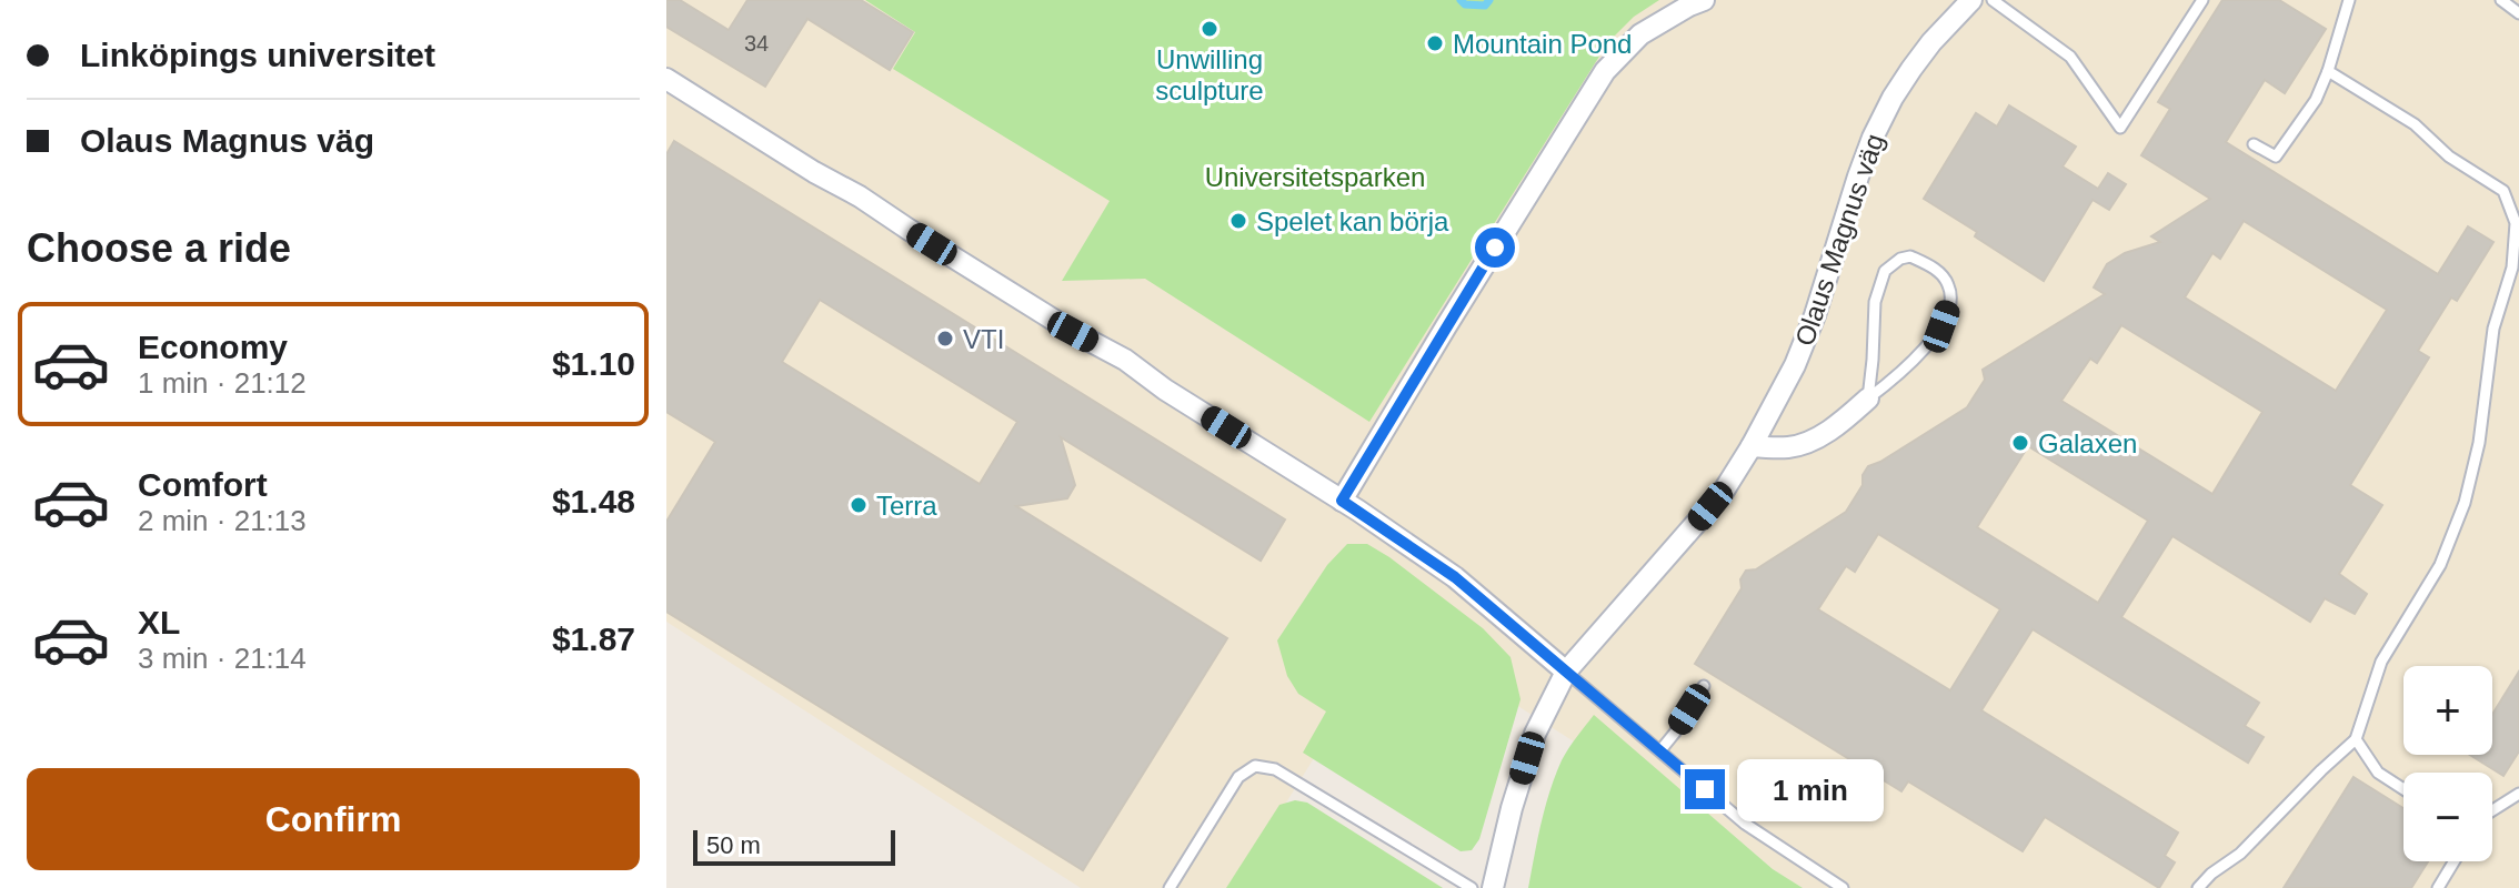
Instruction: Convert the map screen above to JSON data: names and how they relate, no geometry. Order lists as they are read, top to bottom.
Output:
{
  "streets": {
    "street": ["Olaus Magnus väg"]
  },
  "parks": ["Universitetsparken"],
  "places": [
    "Unwilling sculpture",
    "Mountain Pond",
    "Spelet kan börja",
    "VTI",
    "Galaxen",
    "Terra"
  ],
  "house_numbers": ["34"],
  "scale_bar": "50 m",
  "page": {
    "banner": ["Linköpings universitet", "Olaus Magnus väg"],
    "heading": "Choose a ride",
    "list": [
      {
        "name": "Economy",
        "note": "1 min · 21:12",
        "value": "$1.10"
      },
      {
        "name": "Comfort",
        "note": "2 min · 21:13",
        "value": "$1.48"
      },
      {
        "name": "XL",
        "note": "3 min · 21:14",
        "value": "$1.87"
      }
    ],
    "map_buttons": ["+", "−"],
    "buttons": "Confirm",
    "bubble": "1 min",
    "scale": "50 m"
  }
}
